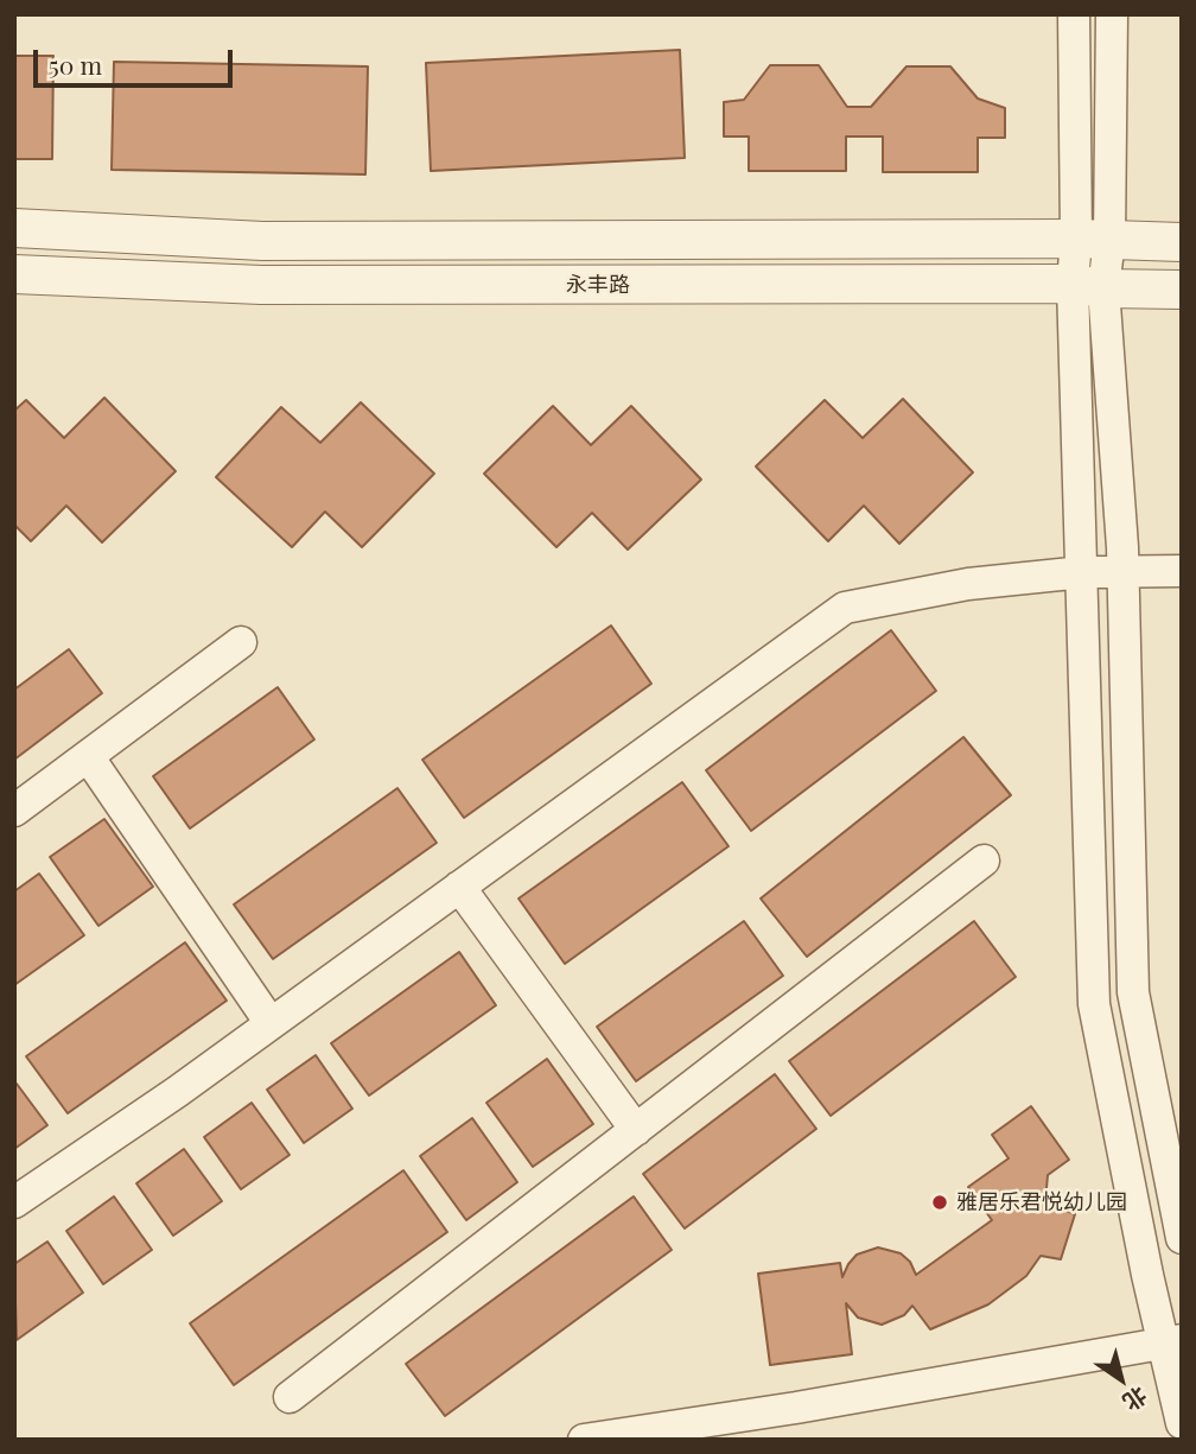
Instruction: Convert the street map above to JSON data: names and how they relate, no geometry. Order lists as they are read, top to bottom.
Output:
{
  "streets": {
    "street": ["永丰路"]
  },
  "places": ["雅居乐君悦幼儿园"],
  "scale_bar": "50 m",
  "north": "bottom right"
}
